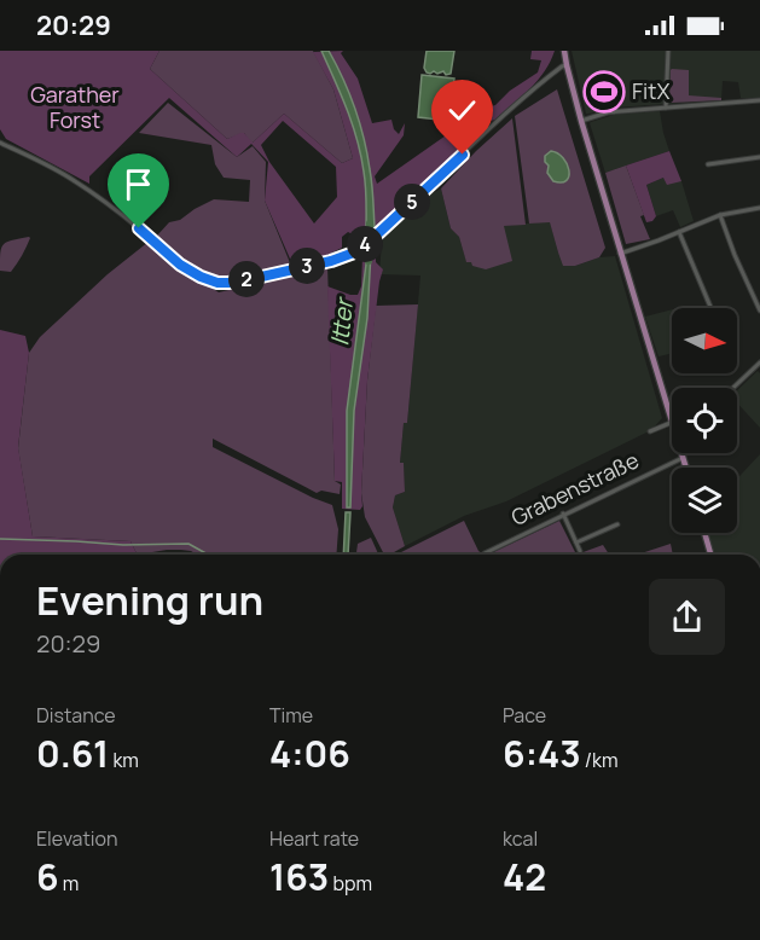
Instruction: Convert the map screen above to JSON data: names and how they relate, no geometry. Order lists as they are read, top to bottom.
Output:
{
  "streets": {
    "street": ["Grabenstraße"]
  },
  "water": ["Itter"],
  "parks": ["Garather Forst"],
  "places": {
    "sports": ["FitX"]
  },
  "north": "right",
  "page": {
    "status": "20:29",
    "pins": [
      "5",
      "4",
      "3",
      "2"
    ],
    "heading": ["Evening run", "20:29"],
    "stats": [
      ["Distance", "0.61 km"],
      ["Time", "4:06"],
      ["Pace", "6:43 /km"],
      ["Elevation", "6 m"],
      ["Heart rate", "163 bpm"],
      ["kcal", "42"]
    ]
  }
}
